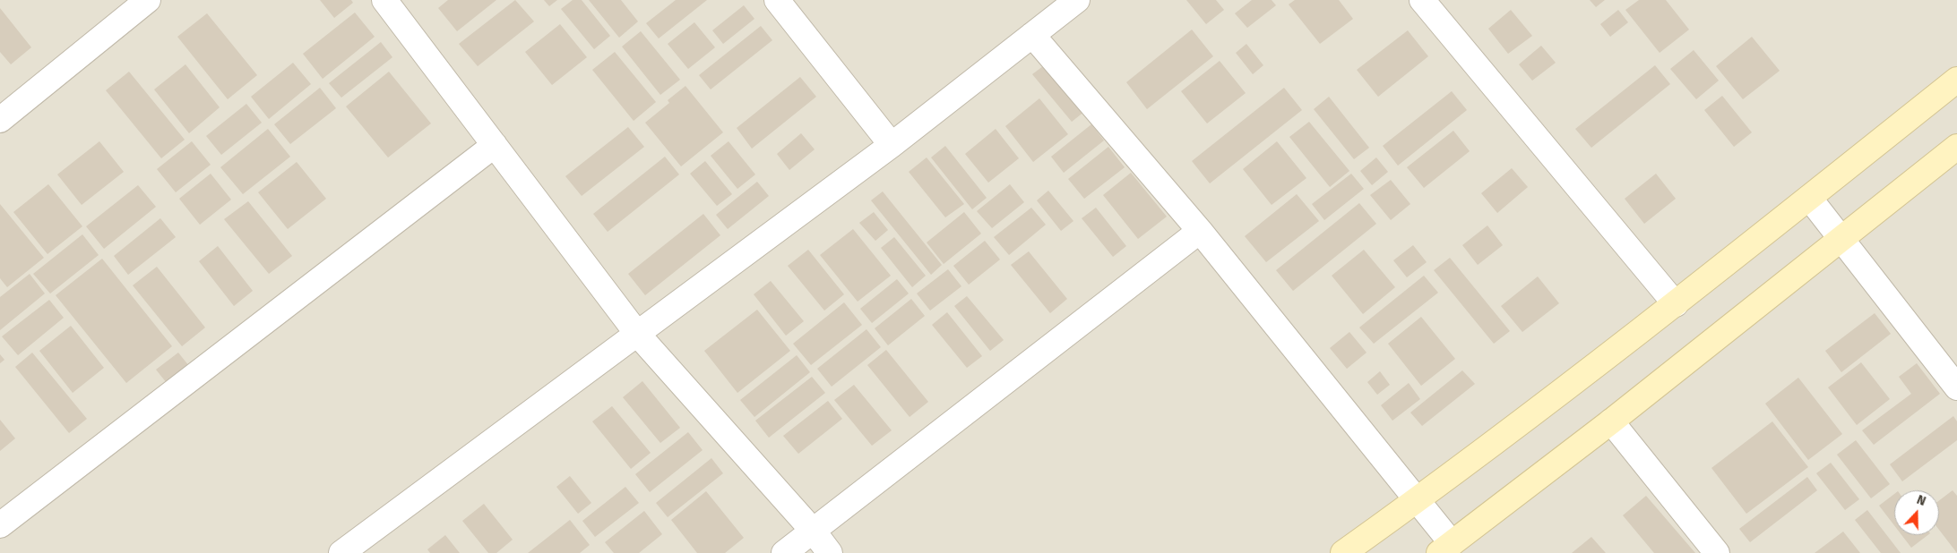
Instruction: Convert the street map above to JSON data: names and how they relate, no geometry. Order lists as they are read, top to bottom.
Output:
{
  "north": "top"
}
